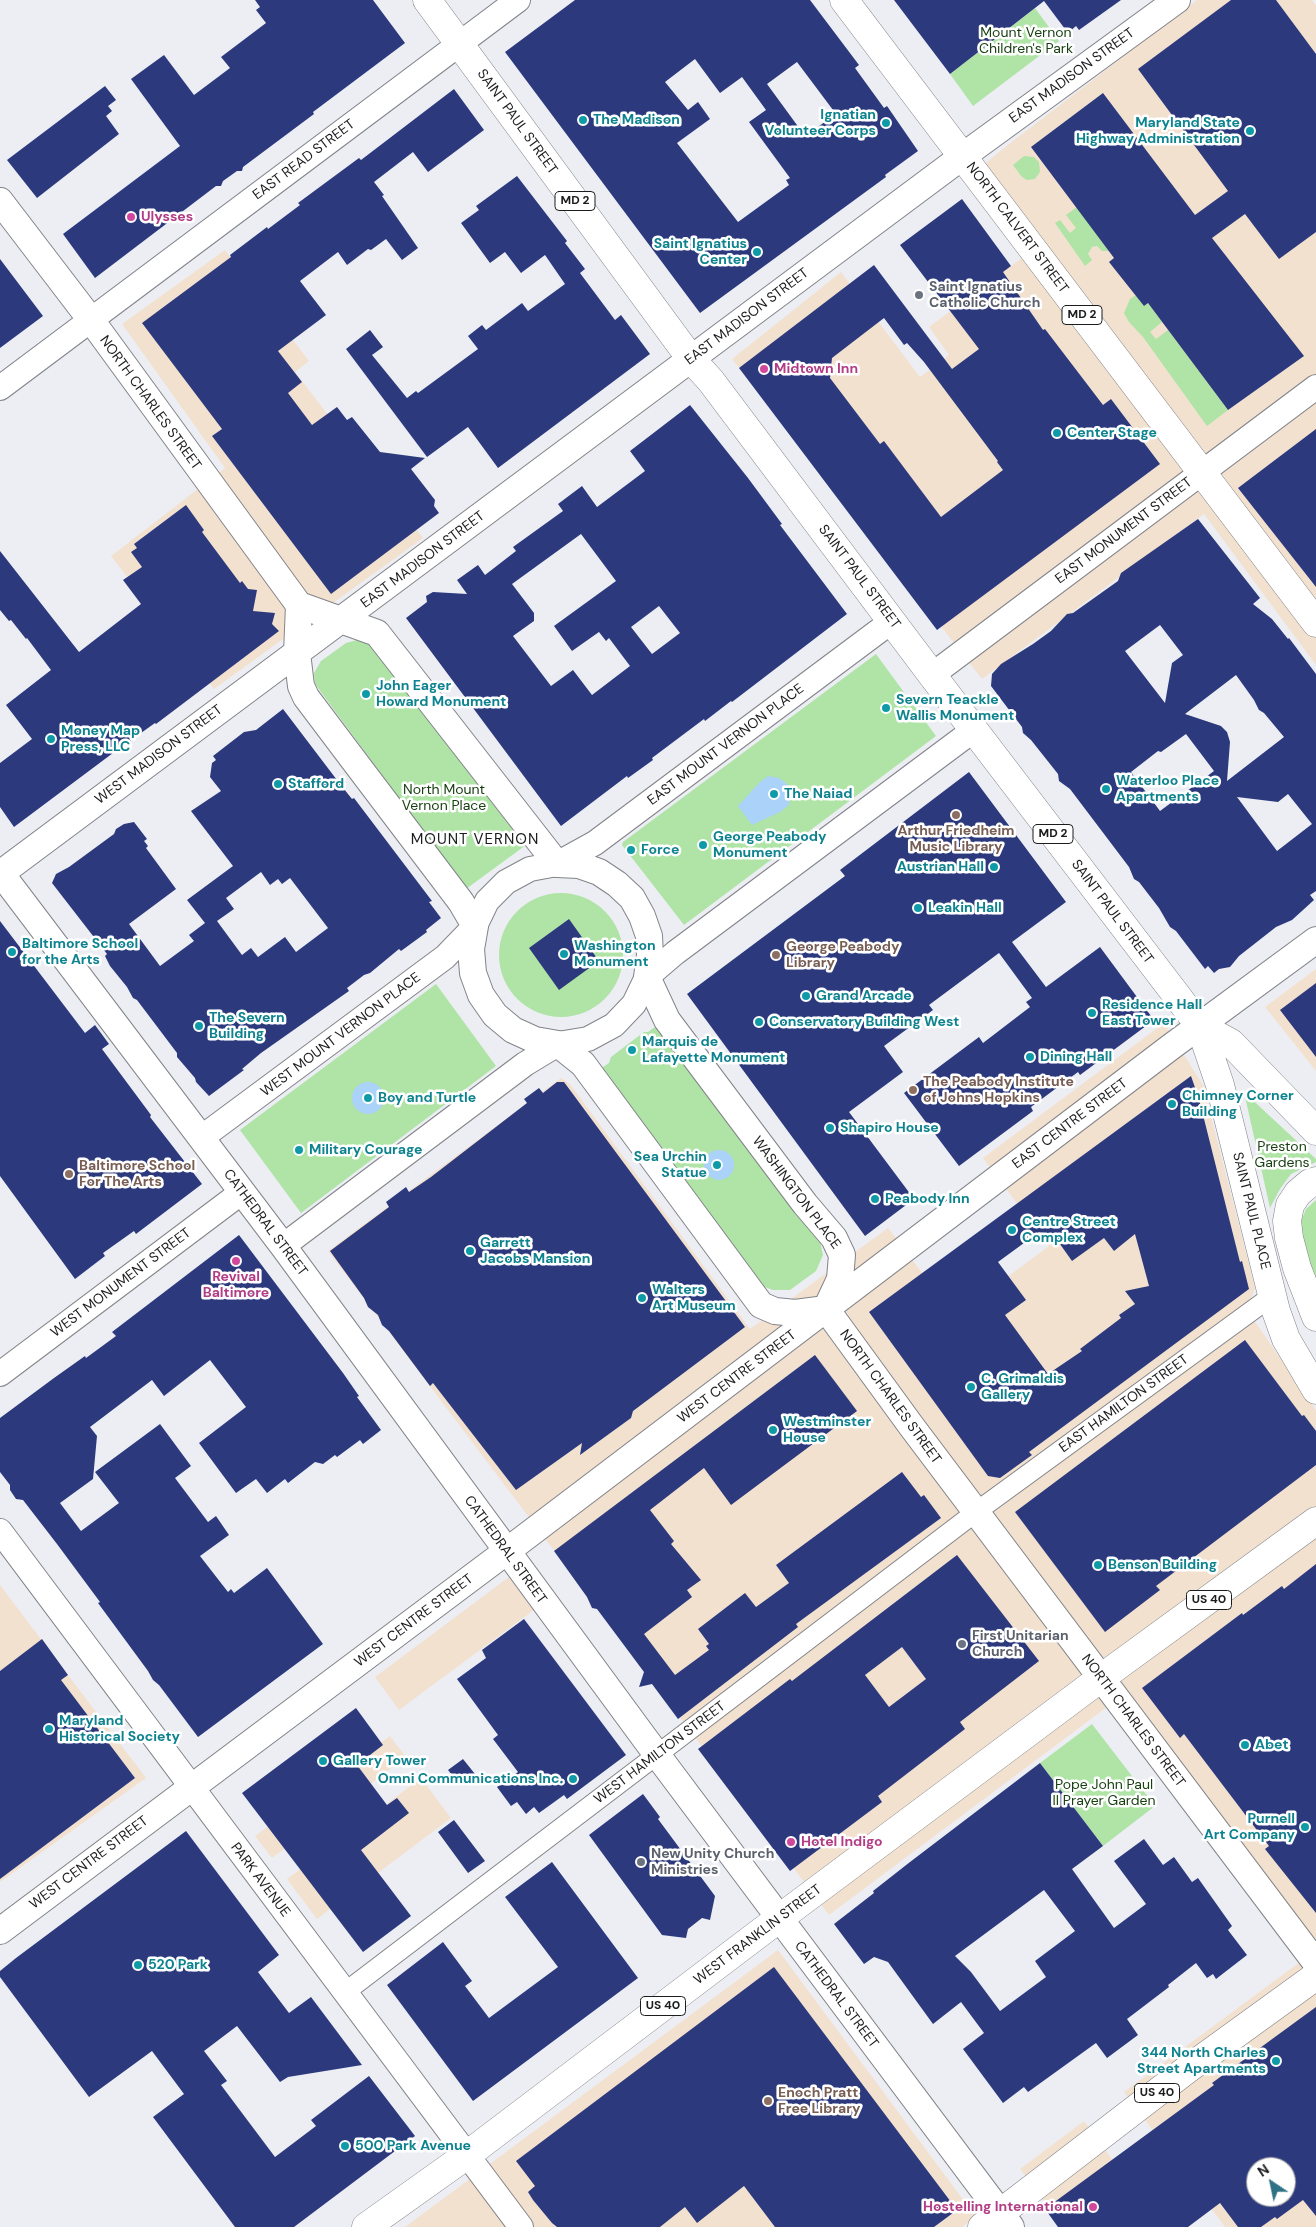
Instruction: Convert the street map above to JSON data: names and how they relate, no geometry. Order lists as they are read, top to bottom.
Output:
{
  "streets": {
    "main road": [
      "EAST MADISON STREET",
      "SAINT PAUL STREET",
      "MD 2",
      "NORTH CALVERT STREET",
      "NORTH CHARLES STREET",
      "WEST MADISON STREET",
      "EAST CENTRE STREET",
      "WASHINGTON PLACE",
      "SAINT PAUL PLACE",
      "CATHEDRAL STREET",
      "WEST CENTRE STREET",
      "US 40",
      "WEST FRANKLIN STREET"
    ],
    "street": [
      "EAST READ STREET",
      "EAST MONUMENT STREET",
      "EAST MOUNT VERNON PLACE",
      "WEST MOUNT VERNON PLACE",
      "WEST MONUMENT STREET",
      "EAST HAMILTON STREET",
      "WEST HAMILTON STREET",
      "PARK AVENUE"
    ]
  },
  "crossings": [
    ["EAST MADISON STREET", "SAINT PAUL STREET"],
    ["EAST MADISON STREET", "NORTH CALVERT STREET"],
    ["EAST MADISON STREET", "WEST MADISON STREET"],
    ["SAINT PAUL STREET", "EAST READ STREET"],
    ["SAINT PAUL STREET", "EAST MONUMENT STREET"],
    ["SAINT PAUL STREET", "EAST MOUNT VERNON PLACE"],
    ["SAINT PAUL STREET", "EAST CENTRE STREET"],
    ["SAINT PAUL STREET", "SAINT PAUL PLACE"],
    ["EAST READ STREET", "NORTH CHARLES STREET"],
    ["NORTH CALVERT STREET", "EAST MONUMENT STREET"],
    ["NORTH CHARLES STREET", "EAST CENTRE STREET"],
    ["NORTH CHARLES STREET", "WASHINGTON PLACE"],
    ["NORTH CHARLES STREET", "WEST CENTRE STREET"],
    ["NORTH CHARLES STREET", "EAST HAMILTON STREET"],
    ["NORTH CHARLES STREET", "US 40"],
    ["NORTH CHARLES STREET", "WEST HAMILTON STREET"],
    ["NORTH CHARLES STREET", "WEST FRANKLIN STREET"],
    ["EAST MOUNT VERNON PLACE", "WEST MOUNT VERNON PLACE"],
    ["WEST MADISON STREET", "CATHEDRAL STREET"],
    ["WEST MOUNT VERNON PLACE", "CATHEDRAL STREET"],
    ["EAST CENTRE STREET", "WASHINGTON PLACE"],
    ["EAST CENTRE STREET", "SAINT PAUL PLACE"],
    ["EAST CENTRE STREET", "WEST CENTRE STREET"],
    ["WASHINGTON PLACE", "WEST CENTRE STREET"],
    ["SAINT PAUL PLACE", "EAST HAMILTON STREET"],
    ["CATHEDRAL STREET", "WEST MONUMENT STREET"],
    ["CATHEDRAL STREET", "WEST CENTRE STREET"],
    ["CATHEDRAL STREET", "US 40"],
    ["CATHEDRAL STREET", "WEST HAMILTON STREET"],
    ["CATHEDRAL STREET", "WEST FRANKLIN STREET"],
    ["WEST CENTRE STREET", "PARK AVENUE"],
    ["EAST HAMILTON STREET", "WEST HAMILTON STREET"],
    ["US 40", "WEST FRANKLIN STREET"],
    ["WEST HAMILTON STREET", "PARK AVENUE"],
    ["PARK AVENUE", "WEST FRANKLIN STREET"]
  ],
  "districts": ["MOUNT VERNON"],
  "parks": [
    "Mount Vernon Children's Park",
    "North Mount Vernon Place",
    "Preston Gardens",
    "Pope John Paul II Prayer Garden"
  ],
  "places": [
    "The Madison",
    "Ignatian Volunteer Corps",
    "Maryland State Highway Administration",
    "Ulysses",
    "Saint Ignatius Center",
    "Saint Ignatius Catholic Church",
    "Midtown Inn",
    "Center Stage",
    "John Eager Howard Monument",
    "Severn Teackle Wallis Monument",
    "Money Map Press, LLC",
    "Stafford",
    "Waterloo Place Apartments",
    "The Naiad",
    "Arthur Friedheim Music Library",
    "George Peabody Monument",
    "Force",
    "Austrian Hall",
    "Leakin Hall",
    "Baltimore School for the Arts",
    "Washington Monument",
    "George Peabody Library",
    "Grand Arcade",
    "Residence Hall East Tower",
    "Conservatory Building West",
    "The Severn Building",
    "Marquis de Lafayette Monument",
    "Dining Hall",
    "The Peabody Institute of Johns Hopkins",
    "Boy and Turtle",
    "Chimney Corner Building",
    "Shapiro House",
    "Military Courage",
    "Sea Urchin Statue",
    "Baltimore School For The Arts",
    "Peabody Inn",
    "Centre Street Complex",
    "Garrett Jacobs Mansion",
    "Revival Baltimore",
    "Walters Art Museum",
    "C. Grimaldis Gallery",
    "Westminster House",
    "Benson Building",
    "First Unitarian Church",
    "Maryland Historical Society",
    "Abet",
    "Gallery Tower",
    "Omni Communications Inc.",
    "Purnell Art Company",
    "Hotel Indigo",
    "New Unity Church Ministries",
    "520 Park",
    "344 North Charles Street Apartments",
    "Enoch Pratt Free Library",
    "500 Park Avenue",
    "Hostelling International"
  ],
  "north": "top left"
}
